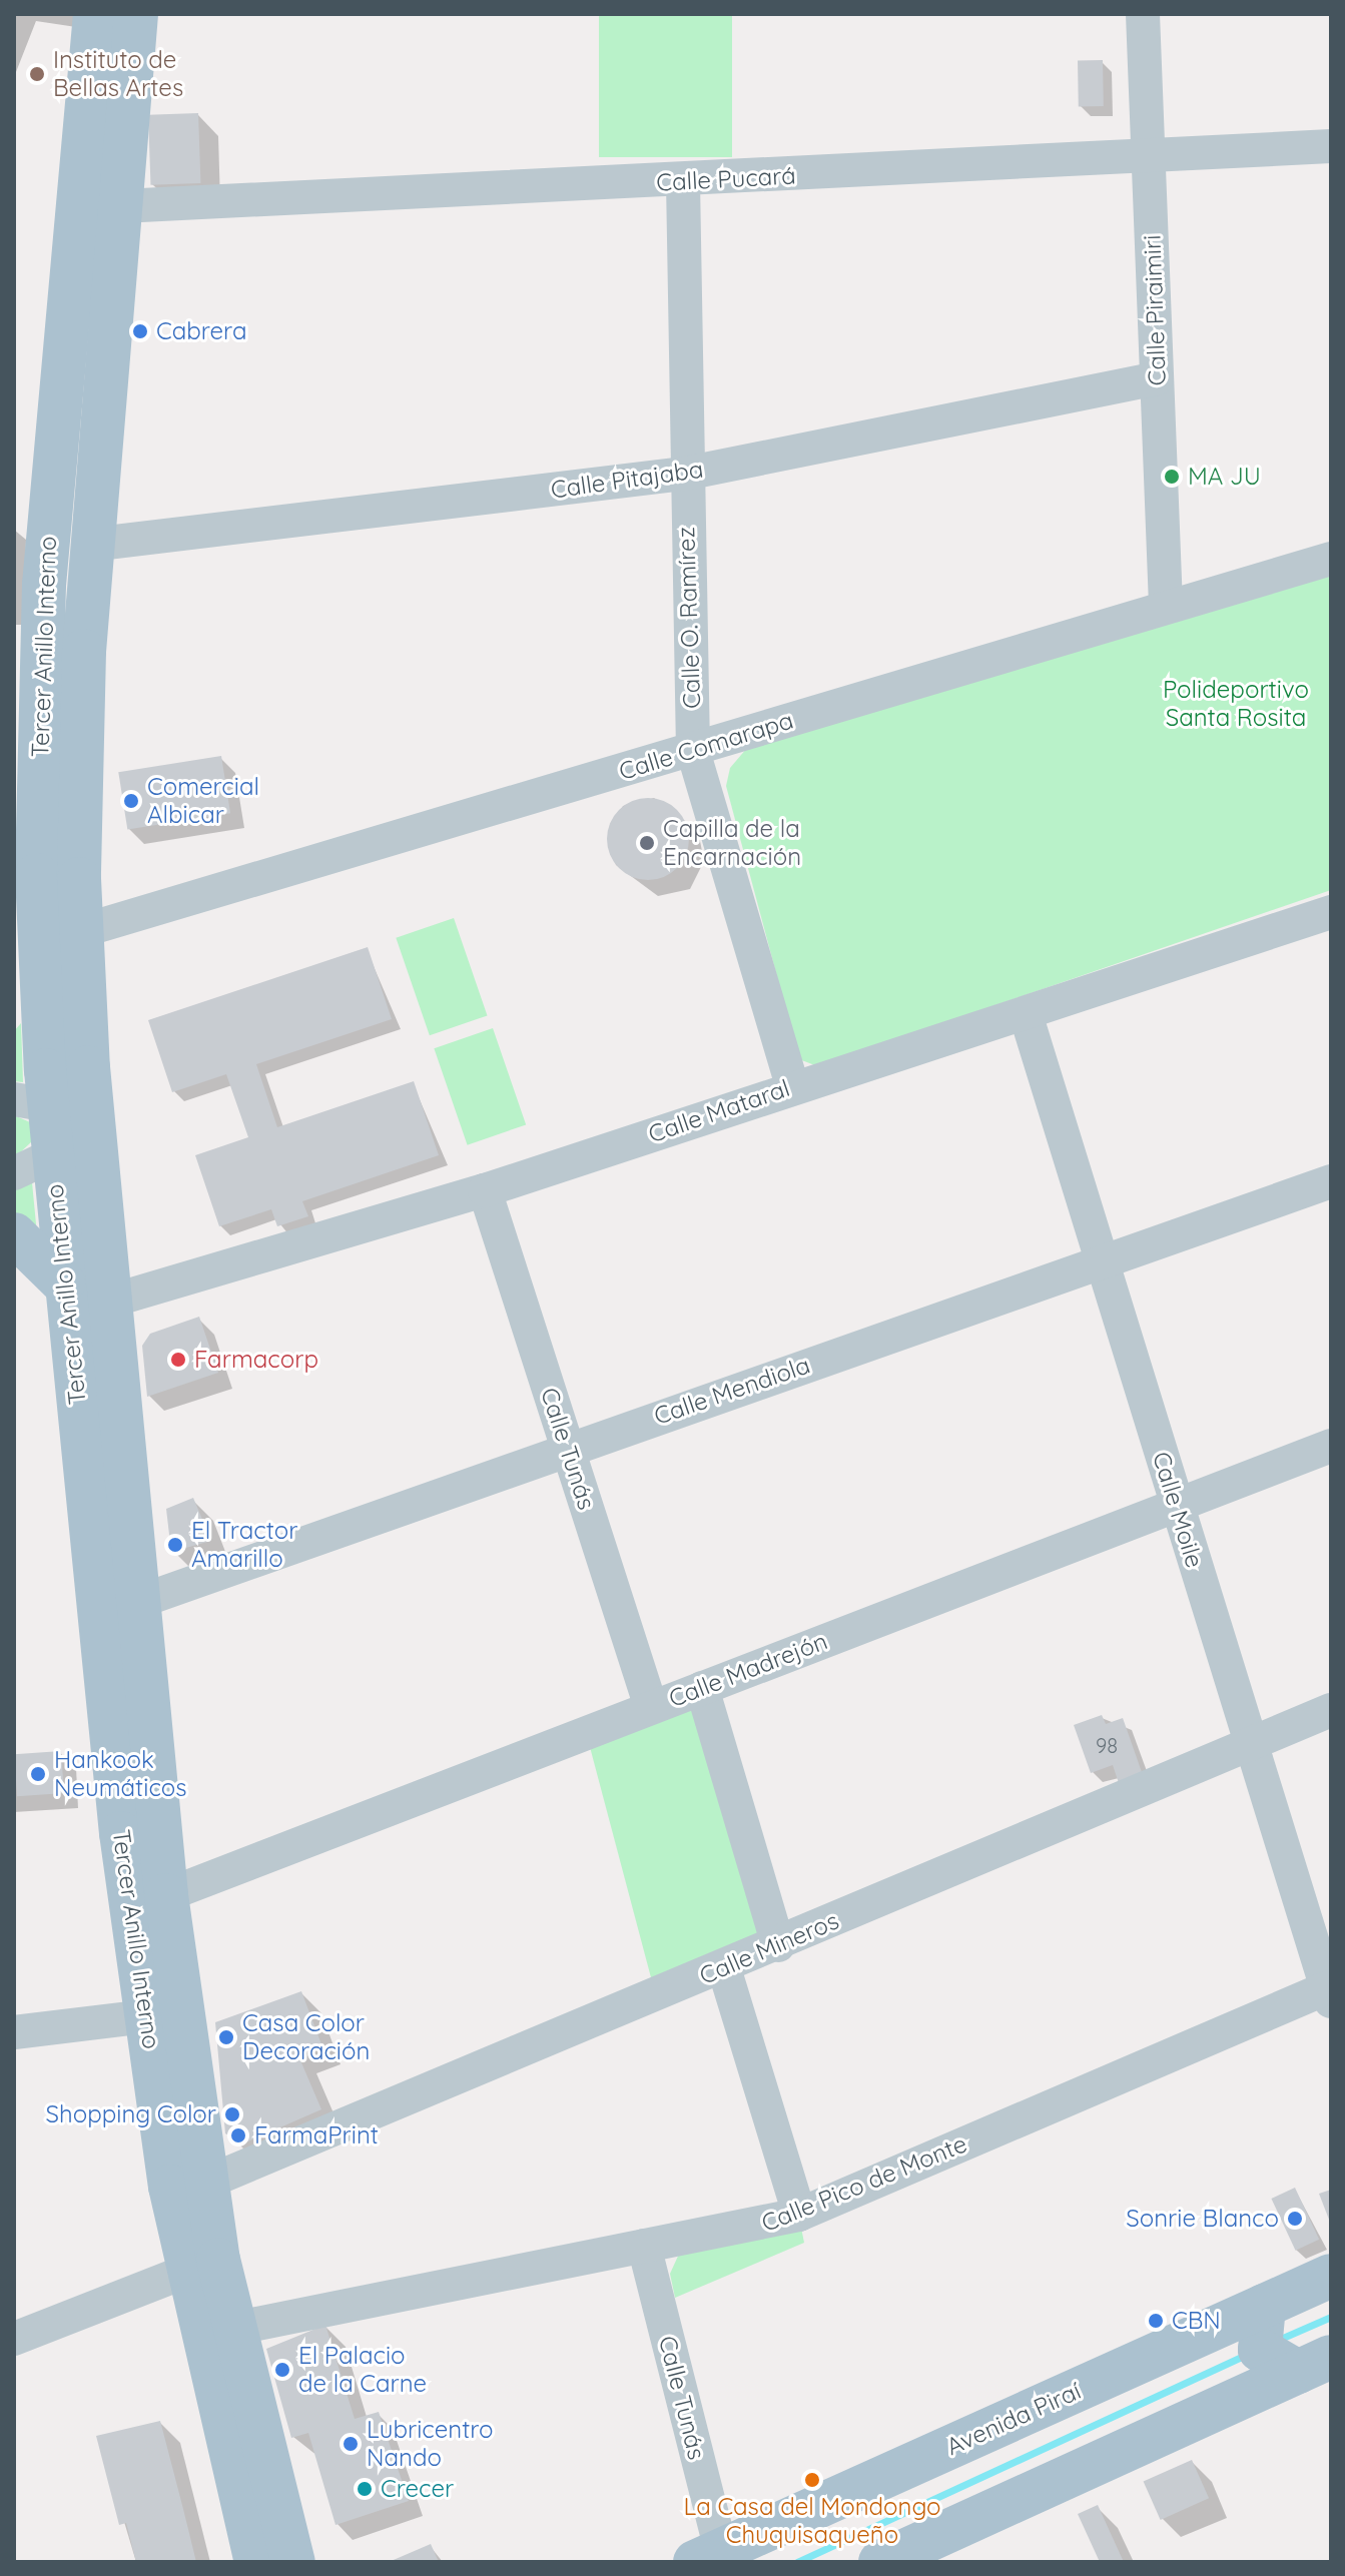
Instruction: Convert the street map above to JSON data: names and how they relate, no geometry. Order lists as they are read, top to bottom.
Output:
{
  "streets": {
    "main road": ["Tercer Anillo Interno", "Avenida Piraí"],
    "street": [
      "Calle Pucará",
      "Calle Piraimiri",
      "Calle Pitajaba",
      "Calle O. Ramírez",
      "Calle Comarapa",
      "Calle Mataral",
      "Calle Mendiola",
      "Calle Tunás",
      "Calle Moile",
      "Calle Madrejón",
      "Calle Mineros",
      "Calle Pico de Monte"
    ]
  },
  "crossings": [
    ["Calle Pucará", "Calle Piraimiri"],
    ["Calle Pucará", "Calle O. Ramírez"],
    ["Calle Pucará", "Tercer Anillo Interno"],
    ["Calle Piraimiri", "Calle Pitajaba"],
    ["Calle Piraimiri", "Calle Comarapa"],
    ["Calle Pitajaba", "Calle O. Ramírez"],
    ["Calle Pitajaba", "Tercer Anillo Interno"],
    ["Calle O. Ramírez", "Calle Comarapa"],
    ["Calle O. Ramírez", "Calle Mataral"],
    ["Tercer Anillo Interno", "Calle Comarapa"],
    ["Tercer Anillo Interno", "Calle Mataral"],
    ["Tercer Anillo Interno", "Calle Mendiola"],
    ["Tercer Anillo Interno", "Calle Madrejón"],
    ["Tercer Anillo Interno", "Calle Mineros"],
    ["Tercer Anillo Interno", "Calle Pico de Monte"],
    ["Calle Mataral", "Calle Tunás"],
    ["Calle Mataral", "Calle Moile"],
    ["Calle Mendiola", "Calle Tunás"],
    ["Calle Mendiola", "Calle Moile"],
    ["Calle Tunás", "Calle Madrejón"],
    ["Calle Tunás", "Calle Pico de Monte"],
    ["Calle Tunás", "Avenida Piraí"],
    ["Calle Moile", "Calle Madrejón"],
    ["Calle Moile", "Calle Mineros"],
    ["Calle Moile", "Calle Pico de Monte"]
  ],
  "parks": ["Polideportivo Santa Rosita"],
  "places": [
    "Instituto de Bellas Artes",
    "Cabrera",
    "MA JU",
    "Comercial Albicar",
    "Capilla de la Encarnación",
    "Farmacorp",
    "El Tractor Amarillo",
    "Hankook Neumáticos",
    "Casa Color Decoración",
    "Shopping Color",
    "FarmaPrint",
    "Sonrie Blanco",
    "CBN",
    "El Palacio de la Carne",
    "Lubricentro Nando",
    "La Casa del Mondongo Chuquisaqueño",
    "Crecer"
  ],
  "house_numbers": ["98"]
}
